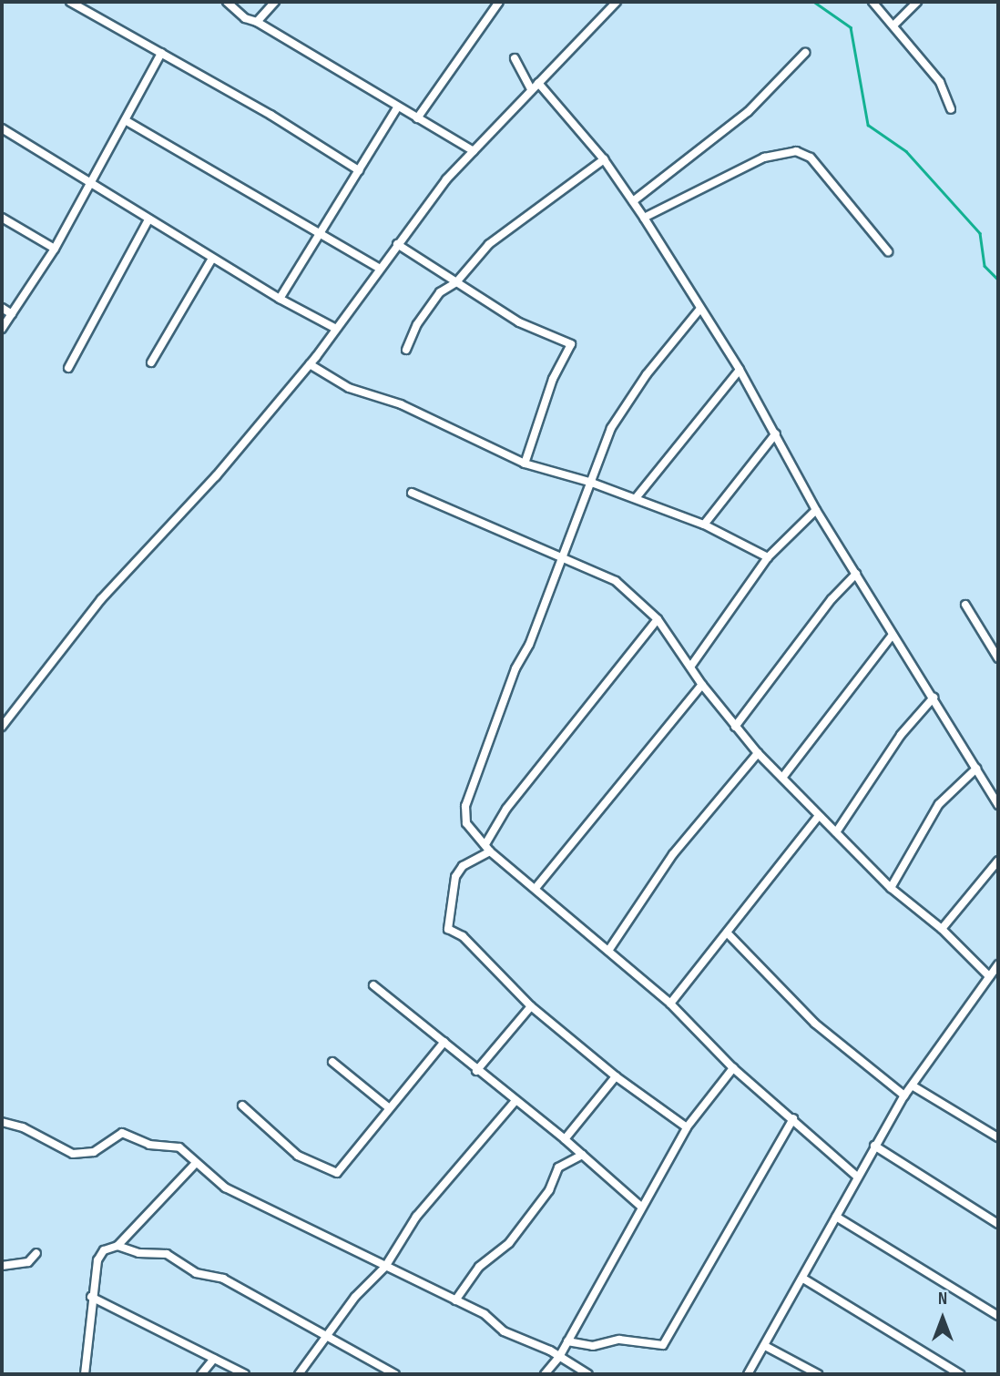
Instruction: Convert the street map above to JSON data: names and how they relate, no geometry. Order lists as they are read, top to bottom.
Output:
{
  "north": "top"
}
